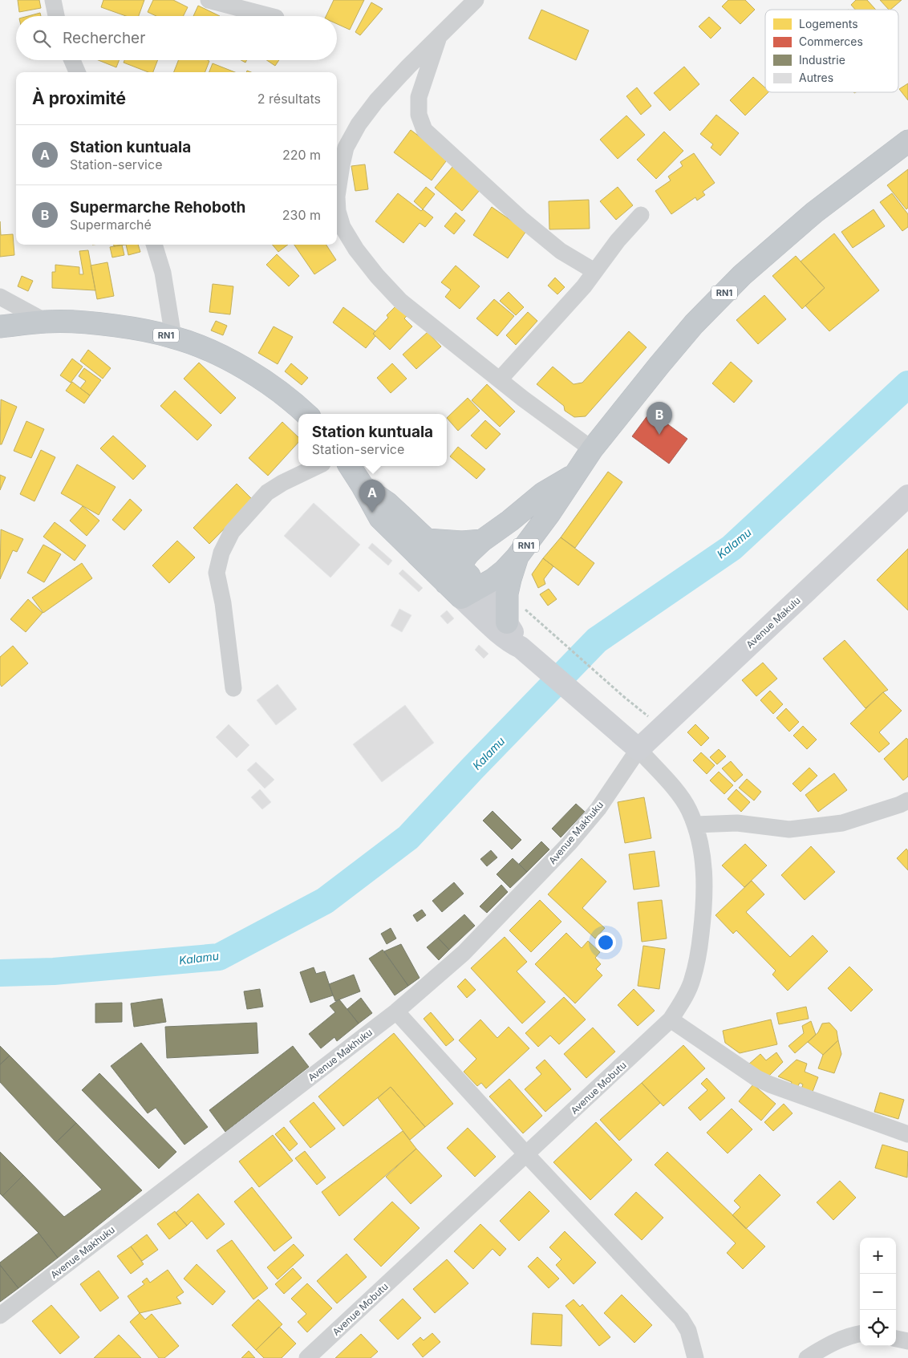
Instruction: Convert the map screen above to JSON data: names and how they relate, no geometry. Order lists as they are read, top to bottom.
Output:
{
  "streets": {
    "highway": ["RN1"],
    "main road": ["Avenue Makulu"],
    "street": ["Avenue Makhuku", "Avenue Mobutu"]
  },
  "crossings": [
    ["Avenue Makulu", "Avenue Makhuku"],
    ["Avenue Makulu", "Avenue Mobutu"],
    ["Avenue Makhuku", "Avenue Mobutu"]
  ],
  "water": ["Kalamu"],
  "legend": [
    "Logements",
    "Commerces",
    "Industrie",
    "Autres"
  ],
  "page": {
    "search": "Rechercher",
    "heading": ["À proximité", "2 résultats"],
    "list": [
      {
        "mark": "A",
        "name": "Station kuntuala",
        "note": "Station-service",
        "value": "220 m"
      },
      {
        "mark": "B",
        "name": "Supermarche Rehoboth",
        "note": "Supermarché",
        "value": "230 m"
      }
    ],
    "pins": ["B", "A"],
    "popup": ["Station kuntuala", "Station-service"],
    "map_buttons": ["+", "−"]
  }
}
